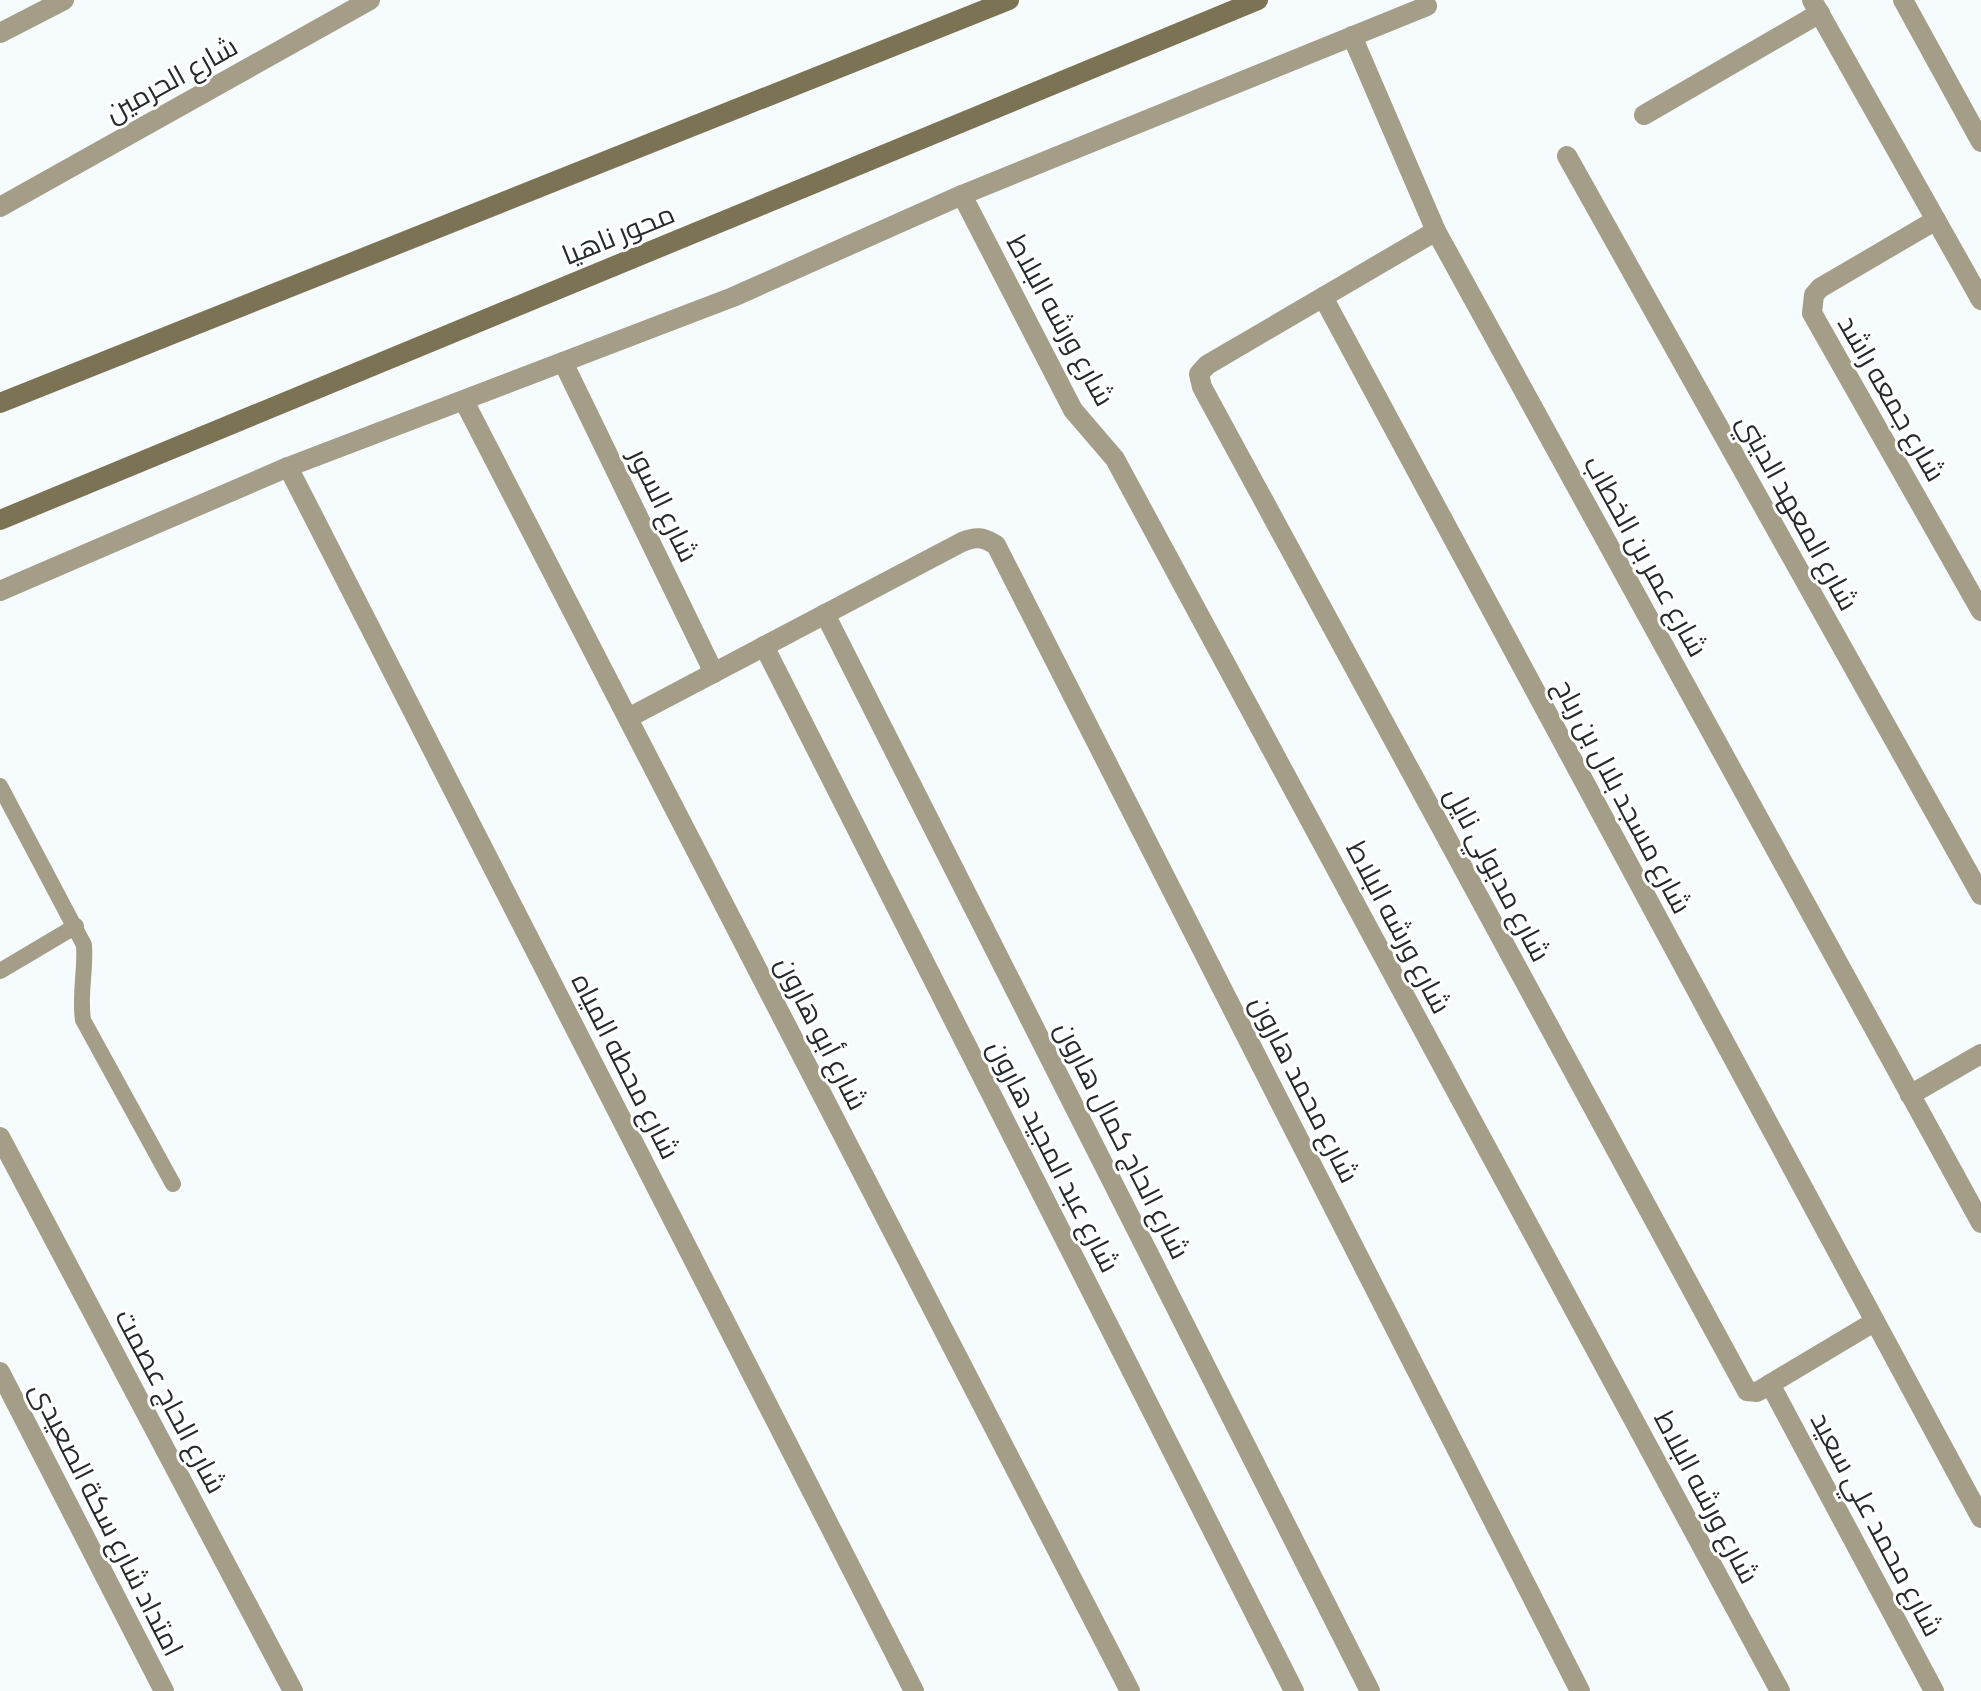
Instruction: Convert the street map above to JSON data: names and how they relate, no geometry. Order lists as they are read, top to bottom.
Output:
{
  "streets": {
    "main road": ["محور ناهيا"],
    "street": [
      "شارع الحرمين",
      "شارع ورشه البلاط",
      "شارع جمعه راشد",
      "شارع السور",
      "شارع المعهد الديني",
      "شارع عمر بن الخطاب",
      "شارع مسجد بلال بن رباح",
      "شارع مدبولي نايل",
      "شارع أبو هارون",
      "شارع محطه المياه",
      "شارع محمد هارون",
      "شارع الحاج كمال هارون",
      "شارع عبد المجيد هارون",
      "شارع الحاج عصمت",
      "امتداد شارع سكة الصعيدى",
      "شارع محمد علي سعيد"
    ]
  },
  "crossings": [
    ["شارع مسجد بلال بن رباح", "شارع مدبولي نايل"],
    ["شارع مدبولي نايل", "شارع محمد علي سعيد"],
    ["شارع محمد هارون", "شارع الحاج كمال هارون"]
  ]
}
